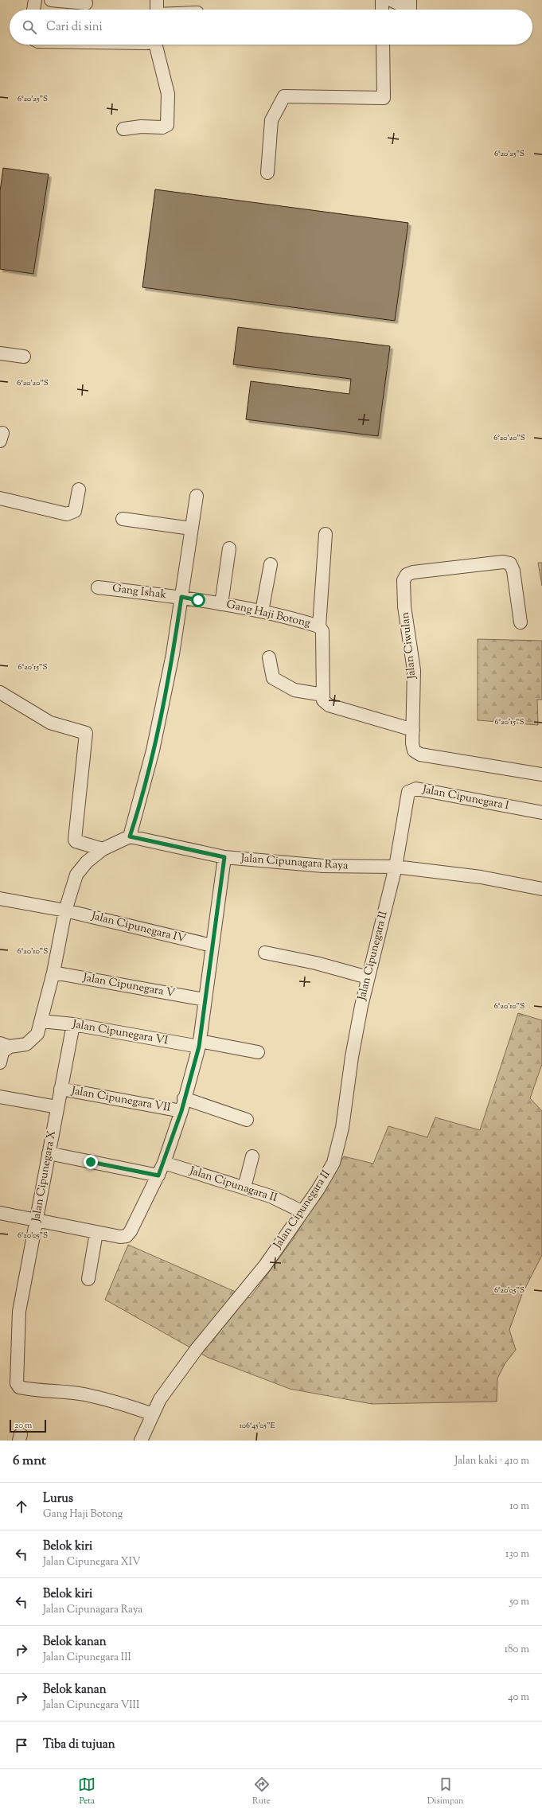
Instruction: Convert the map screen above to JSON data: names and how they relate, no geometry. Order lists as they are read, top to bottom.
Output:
{
  "streets": {
    "street": [
      "Gang Ishak",
      "Gang Haji Botong",
      "Jalan Ciwulan",
      "Jalan Cipunegara I",
      "Jalan Cipunagara Raya",
      "Jalan Cipunegara IV",
      "Jalan Cipunegara II",
      "Jalan Cipunegara V",
      "Jalan Cipunegara VI",
      "Jalan Cipunegara VII",
      "Jalan Cipunegara X",
      "Jalan Cipunagara II"
    ]
  },
  "crossings": [
    ["Gang Ishak", "Gang Haji Botong"],
    ["Jalan Cipunegara I", "Jalan Cipunagara Raya"],
    ["Jalan Cipunegara I", "Jalan Cipunegara II"],
    ["Jalan Cipunagara Raya", "Jalan Cipunegara II"],
    ["Jalan Cipunegara II", "Jalan Cipunegara X"],
    ["Jalan Cipunegara II", "Jalan Cipunagara II"],
    ["Jalan Cipunegara VI", "Jalan Cipunegara X"],
    ["Jalan Cipunegara VII", "Jalan Cipunegara X"]
  ],
  "scale_bar": "20 m",
  "page": {
    "search": "Cari di sini",
    "scale": "20 m",
    "heading": ["6 mnt", "Jalan kaki · 410 m"],
    "list": [
      ["Lurus", "Gang Haji Botong", "10 m"],
      ["Belok kiri", "Jalan Cipunegara XIV", "130 m"],
      ["Belok kiri", "Jalan Cipunagara Raya", "50 m"],
      ["Belok kanan", "Jalan Cipunegara III", "180 m"],
      ["Belok kanan", "Jalan Cipunegara VIII", "40 m"],
      "Tiba di tujuan"
    ],
    "nav": ["Peta", "Rute", "Disimpan"]
  },
  "coordinates": [
    "6°20'25\"S",
    "6°20'20\"S",
    "6°20'15\"S",
    "6°20'10\"S",
    "6°20'05\"S",
    "106°45'05\"E"
  ]
}
